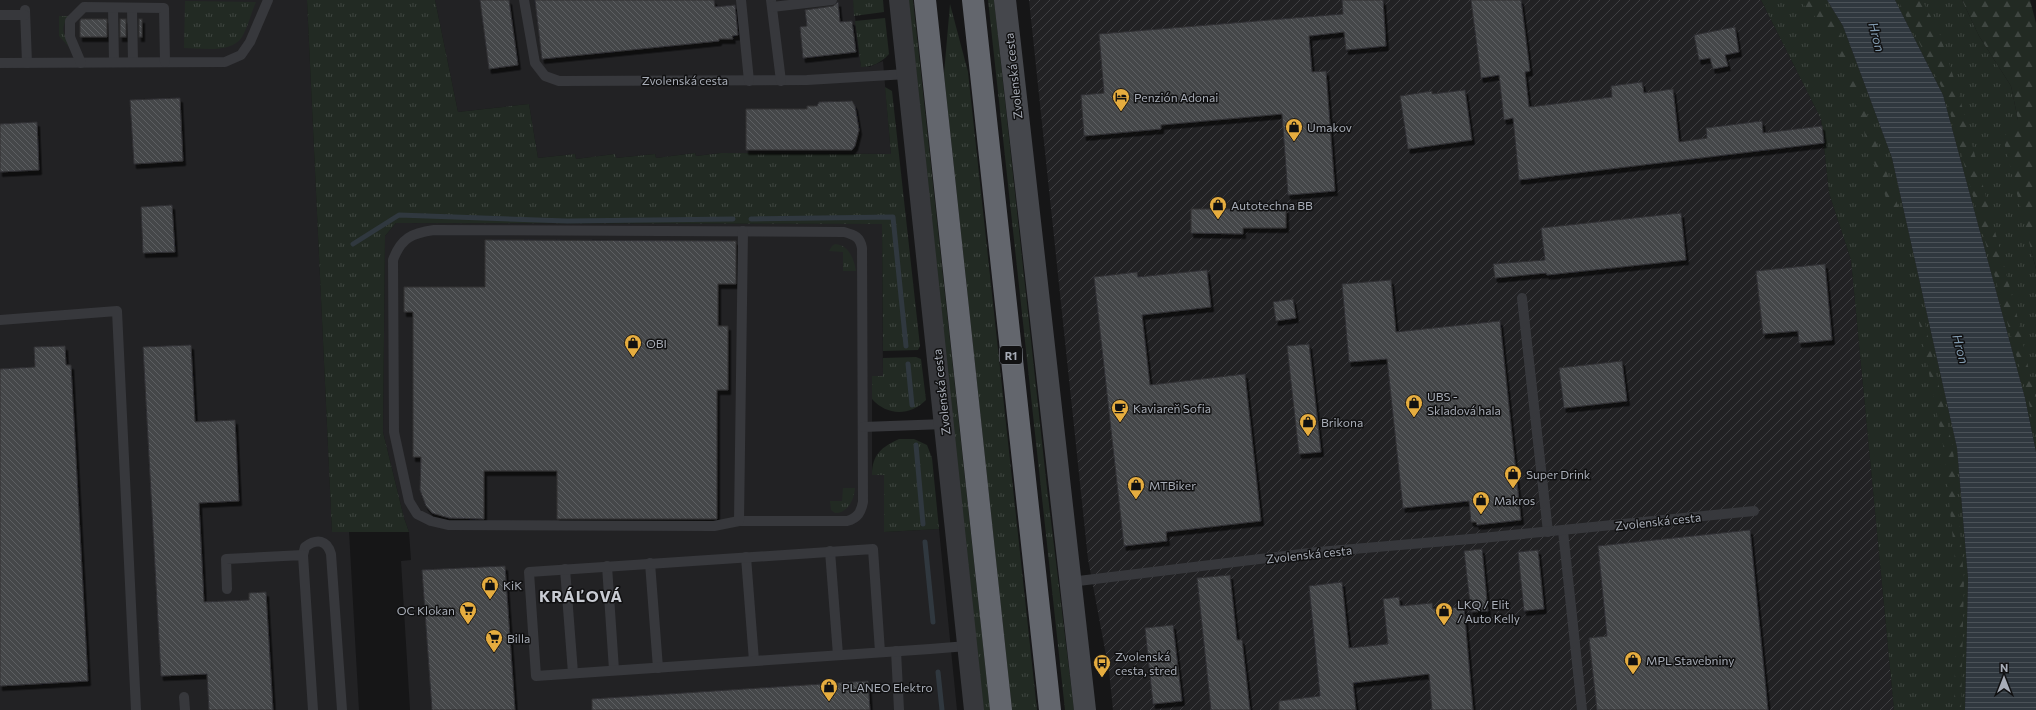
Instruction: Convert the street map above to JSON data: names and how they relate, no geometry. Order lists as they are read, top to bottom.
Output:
{
  "streets": {
    "highway": ["R1"],
    "main road": ["Zvolenská cesta"]
  },
  "districts": ["KRÁĽOVÁ"],
  "water": ["Hron"],
  "places": {
    "hotel": ["Penzión Adonai"],
    "shop": [
      "Umakov",
      "Autotechna BB",
      "OBI",
      "UBS - Skladová hala",
      "Brikona",
      "Super Drink",
      "MTBiker",
      "Makros",
      "KiK",
      "LKQ / Elit / Auto Kelly",
      "MPL Stavebniny",
      "PLANEO Elektro"
    ],
    "cafe": ["Kaviareň Sofia"],
    "supermarket": ["OC Klokan", "Billa"],
    "bus stop": ["Zvolenská cesta, stred"]
  },
  "north": "top"
}
